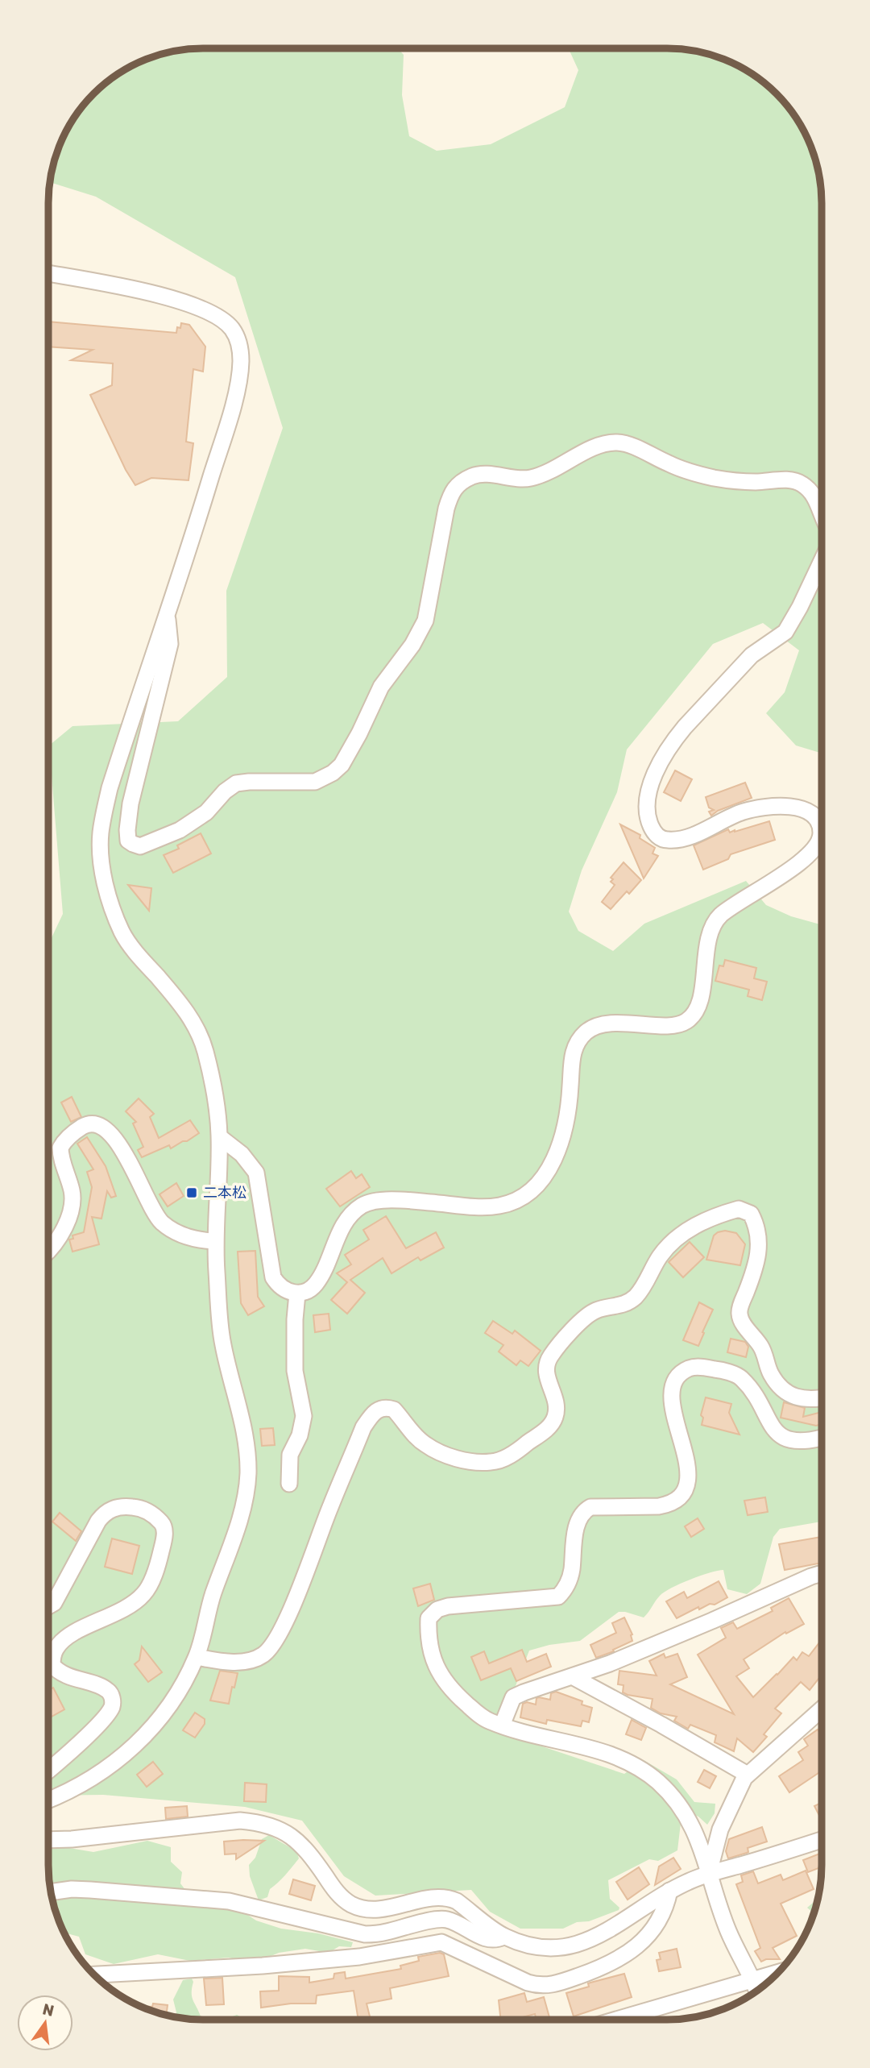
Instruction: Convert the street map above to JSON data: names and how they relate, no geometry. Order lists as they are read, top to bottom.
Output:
{
  "places": {
    "transit": ["二本松"]
  },
  "north": "top"
}
